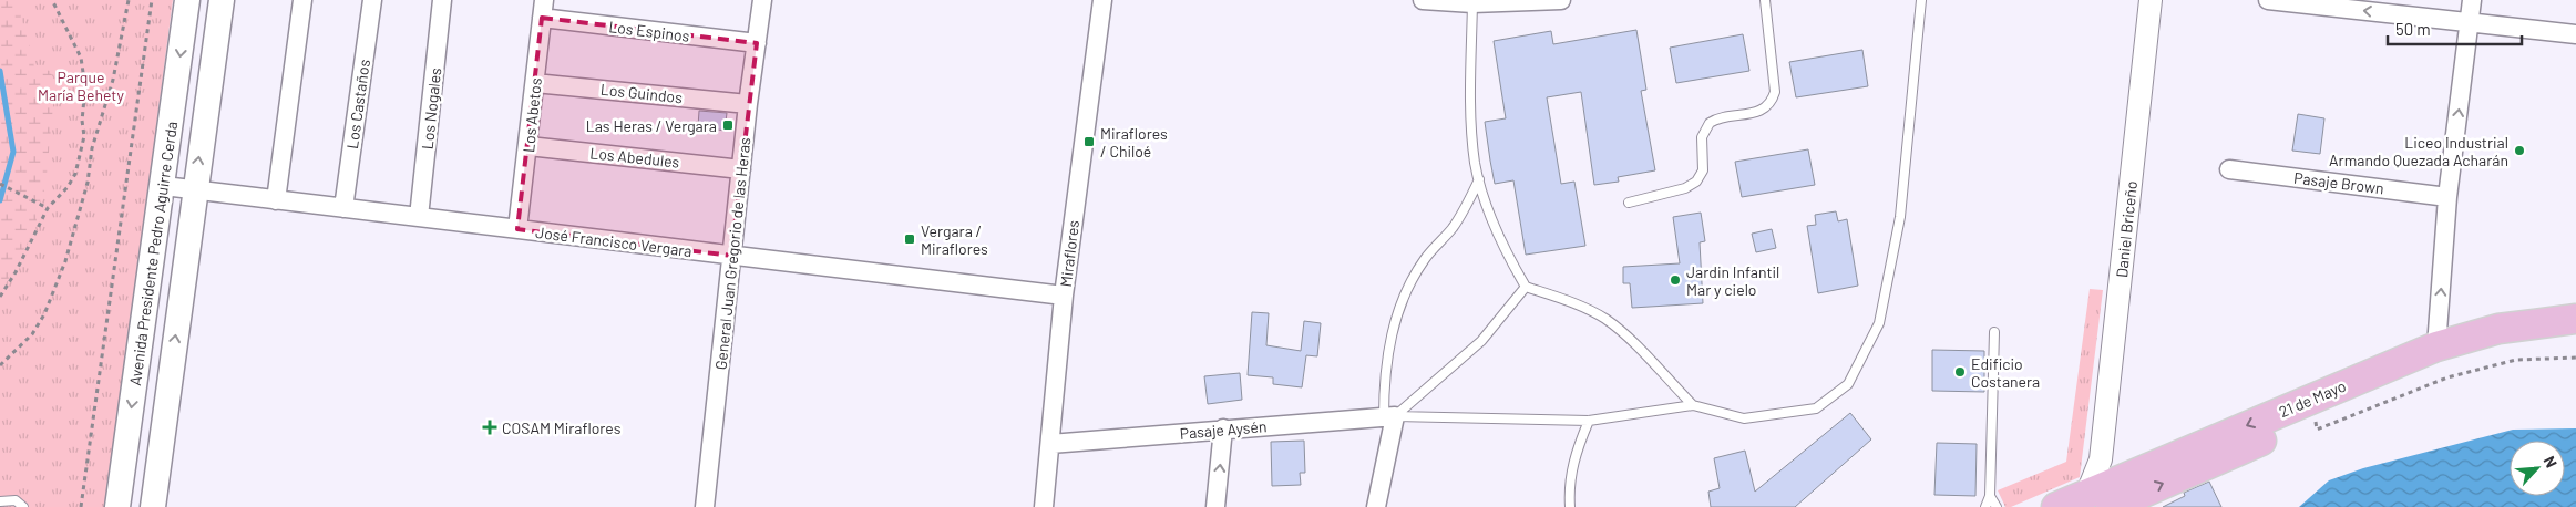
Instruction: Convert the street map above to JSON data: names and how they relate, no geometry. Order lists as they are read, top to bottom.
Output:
{
  "streets": {
    "main road": ["Avenida Presidente Pedro Aguirre Cerda", "21 de Mayo"],
    "street": [
      "Los Espinos",
      "Los Guindos",
      "Los Castaños",
      "Los Nogales",
      "Los Abetos",
      "Los Abedules",
      "Pasaje Brown",
      "Daniel Briceño",
      "José Francisco Vergara",
      "General Juan Gregorio de las Heras",
      "Miraflores",
      "Pasaje Aysén"
    ]
  },
  "crossings": [
    ["Los Espinos", "Los Abetos"],
    ["Los Espinos", "General Juan Gregorio de las Heras"],
    ["Los Guindos", "Los Abetos"],
    ["Los Guindos", "General Juan Gregorio de las Heras"],
    ["Los Castaños", "José Francisco Vergara"],
    ["Los Nogales", "José Francisco Vergara"],
    ["Los Abetos", "Los Abedules"],
    ["Los Abetos", "José Francisco Vergara"],
    ["Los Abedules", "General Juan Gregorio de las Heras"],
    ["Daniel Briceño", "21 de Mayo"],
    ["José Francisco Vergara", "Avenida Presidente Pedro Aguirre Cerda"],
    ["José Francisco Vergara", "General Juan Gregorio de las Heras"],
    ["José Francisco Vergara", "Miraflores"],
    ["Miraflores", "Pasaje Aysén"]
  ],
  "parks": ["Parque María Behety"],
  "places": {
    "transit": ["Las Heras / Vergara", "Miraflores / Chiloé", "Vergara / Miraflores"],
    "other": ["Liceo Industrial Armando Quezada Acharán", "Jardin Infantil Mar y cielo", "Edificio Costanera"],
    "health": ["COSAM Miraflores"]
  },
  "scale_bar": "50 m",
  "north": "top right"
}
